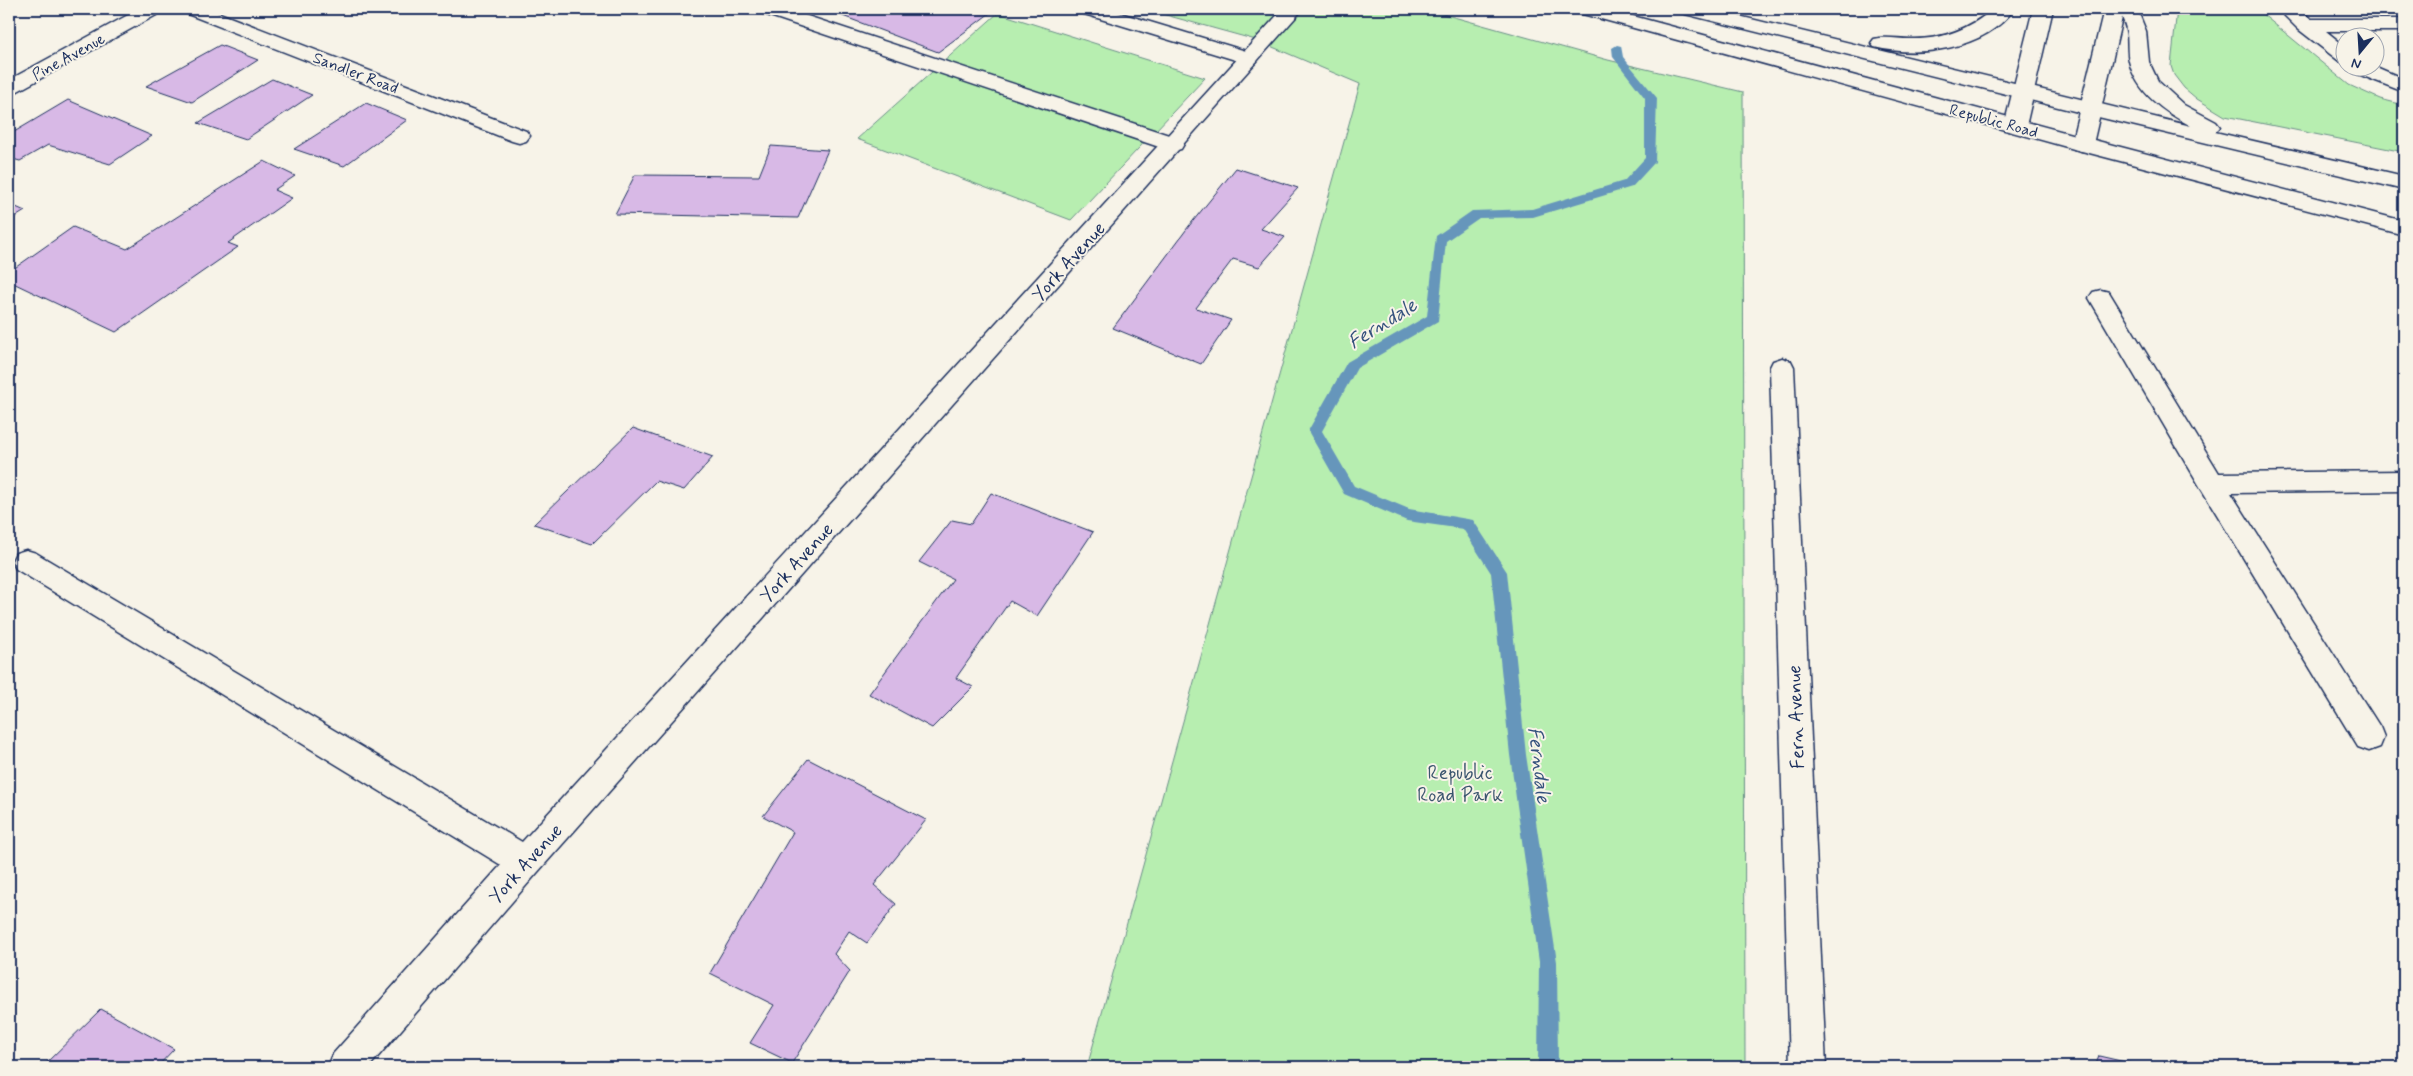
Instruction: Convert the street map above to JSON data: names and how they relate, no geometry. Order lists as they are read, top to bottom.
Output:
{
  "streets": {
    "street": [
      "Pine Avenue",
      "Sandler Road",
      "Republic Road",
      "York Avenue",
      "Fern Avenue"
    ]
  },
  "water": ["Ferndale"],
  "parks": ["Republic Road Park"],
  "north": "bottom"
}
